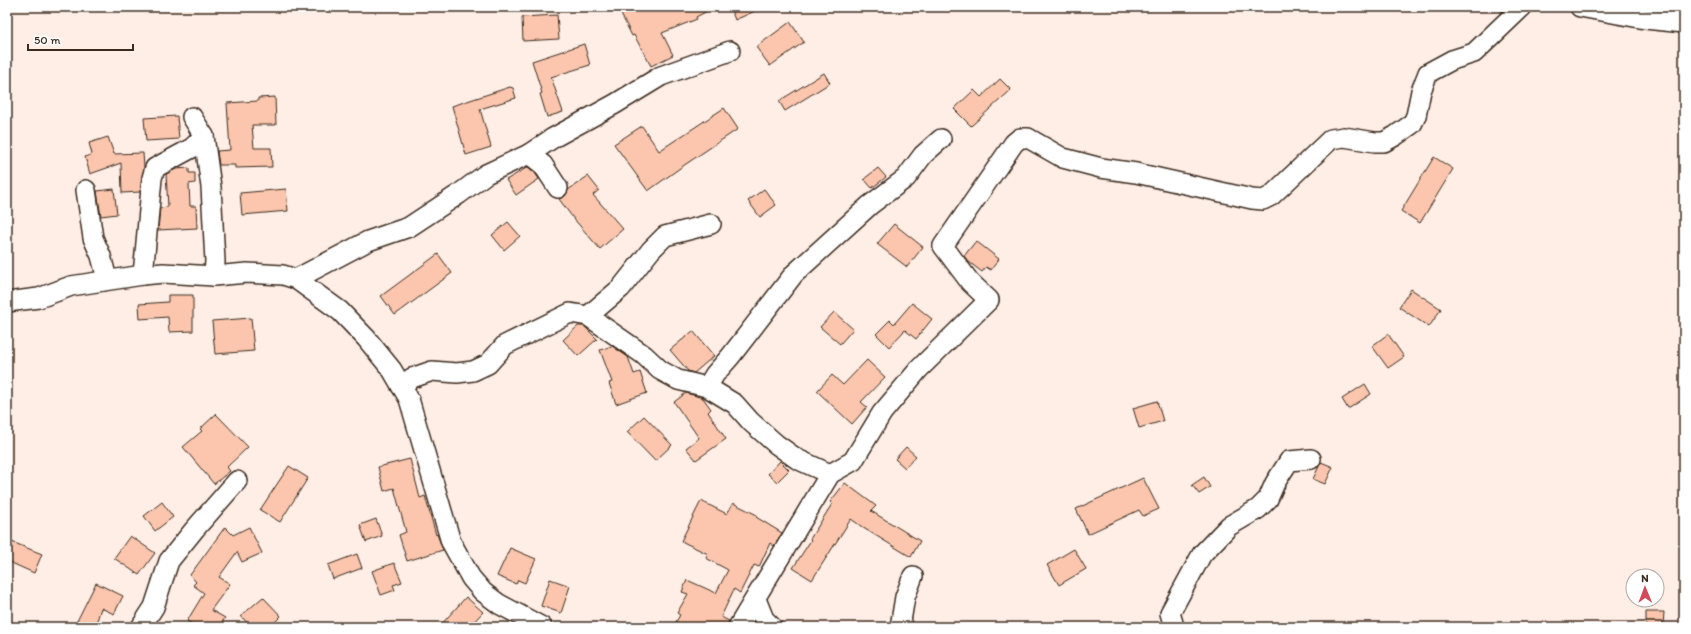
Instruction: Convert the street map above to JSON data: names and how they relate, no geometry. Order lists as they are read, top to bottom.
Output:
{
  "scale_bar": "50 m",
  "north": "top"
}
